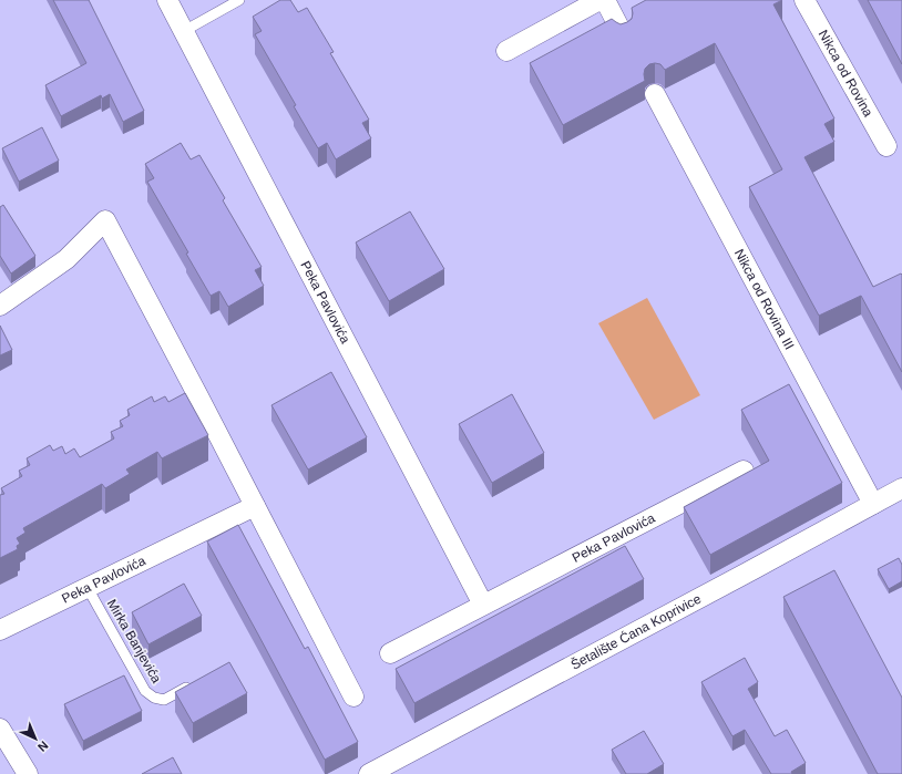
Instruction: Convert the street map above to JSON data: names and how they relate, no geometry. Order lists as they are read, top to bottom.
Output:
{
  "streets": {
    "street": [
      "Nikca od Rovina",
      "Nikca od Rovina III",
      "Peka Pavlovića",
      "Šetalište Ćana Koprivice"
    ],
    "lane": ["Mirka Banjevića"]
  },
  "crossings": [
    ["Nikca od Rovina III", "Šetalište Ćana Koprivice"],
    ["Peka Pavlovića", "Mirka Banjevića"]
  ],
  "north": "bottom right"
}
